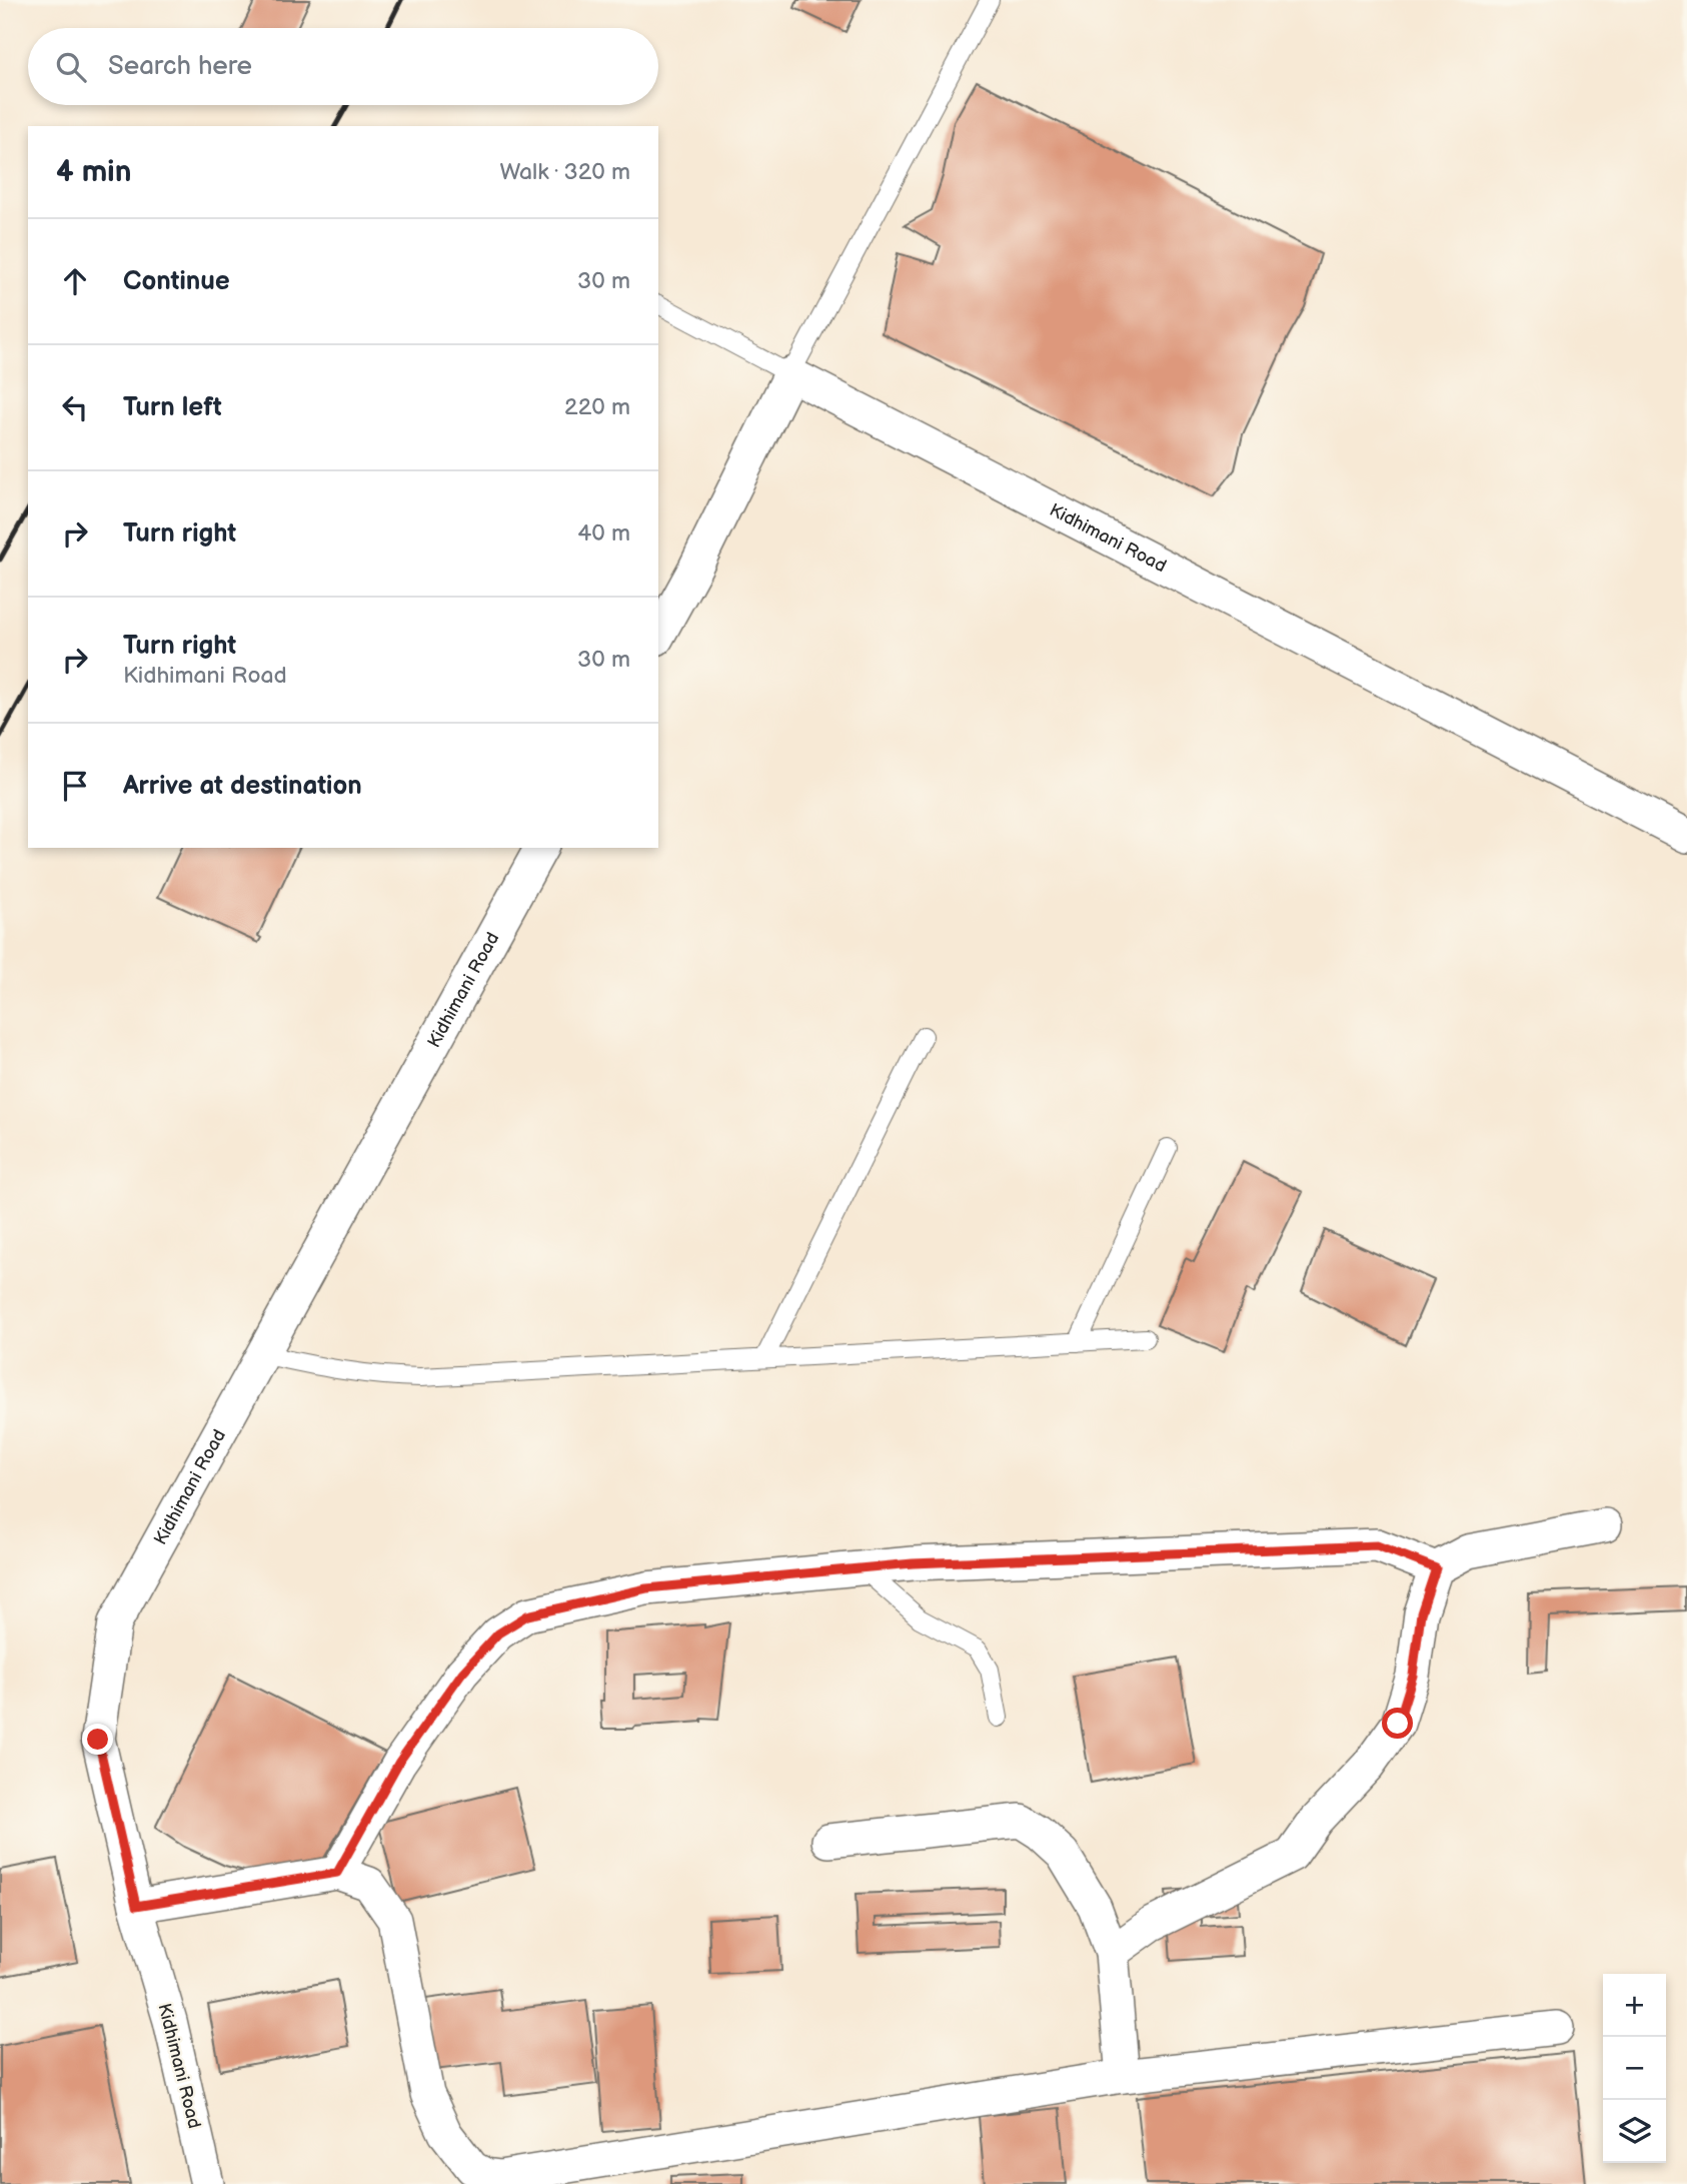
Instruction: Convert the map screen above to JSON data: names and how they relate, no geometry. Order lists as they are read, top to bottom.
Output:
{
  "streets": {
    "street": ["Kidhimani Road"]
  },
  "page": {
    "search": "Search here",
    "heading": ["4 min", "Walk · 320 m"],
    "list": [
      ["Continue", "30 m"],
      ["Turn left", "220 m"],
      ["Turn right", "40 m"],
      ["Turn right", "Kidhimani Road", "30 m"],
      "Arrive at destination"
    ],
    "map_buttons": ["+", "−"]
  }
}
